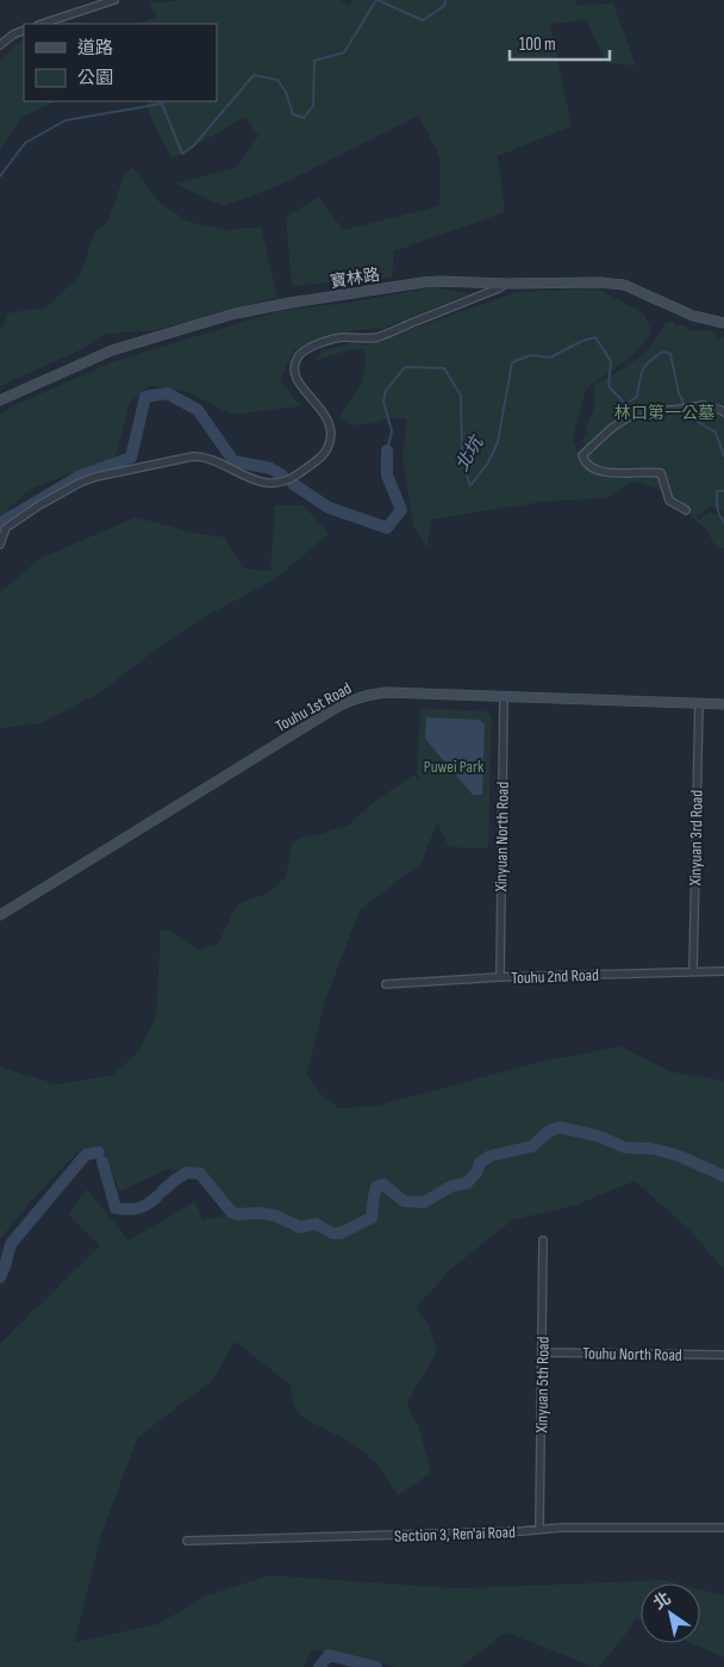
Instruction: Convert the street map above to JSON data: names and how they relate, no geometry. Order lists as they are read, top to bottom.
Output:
{
  "streets": {
    "street": [
      "寶林路",
      "Touhu 1st Road",
      "Xinyuan North Road",
      "Xinyuan 3rd Road",
      "Touhu 2nd Road",
      "Touhu North Road",
      "Xinyuan 5th Road",
      "Section 3, Ren'ai Road"
    ]
  },
  "crossings": [
    ["Touhu 1st Road", "Xinyuan North Road"],
    ["Touhu 1st Road", "Xinyuan 3rd Road"],
    ["Xinyuan North Road", "Touhu 2nd Road"],
    ["Xinyuan 3rd Road", "Touhu 2nd Road"],
    ["Touhu North Road", "Xinyuan 5th Road"],
    ["Xinyuan 5th Road", "Section 3, Ren'ai Road"]
  ],
  "water": ["北坑"],
  "parks": ["林口第一公墓", "Puwei Park"],
  "legend": ["道路", "公園"],
  "scale_bar": "100 m",
  "north": "top left"
}
